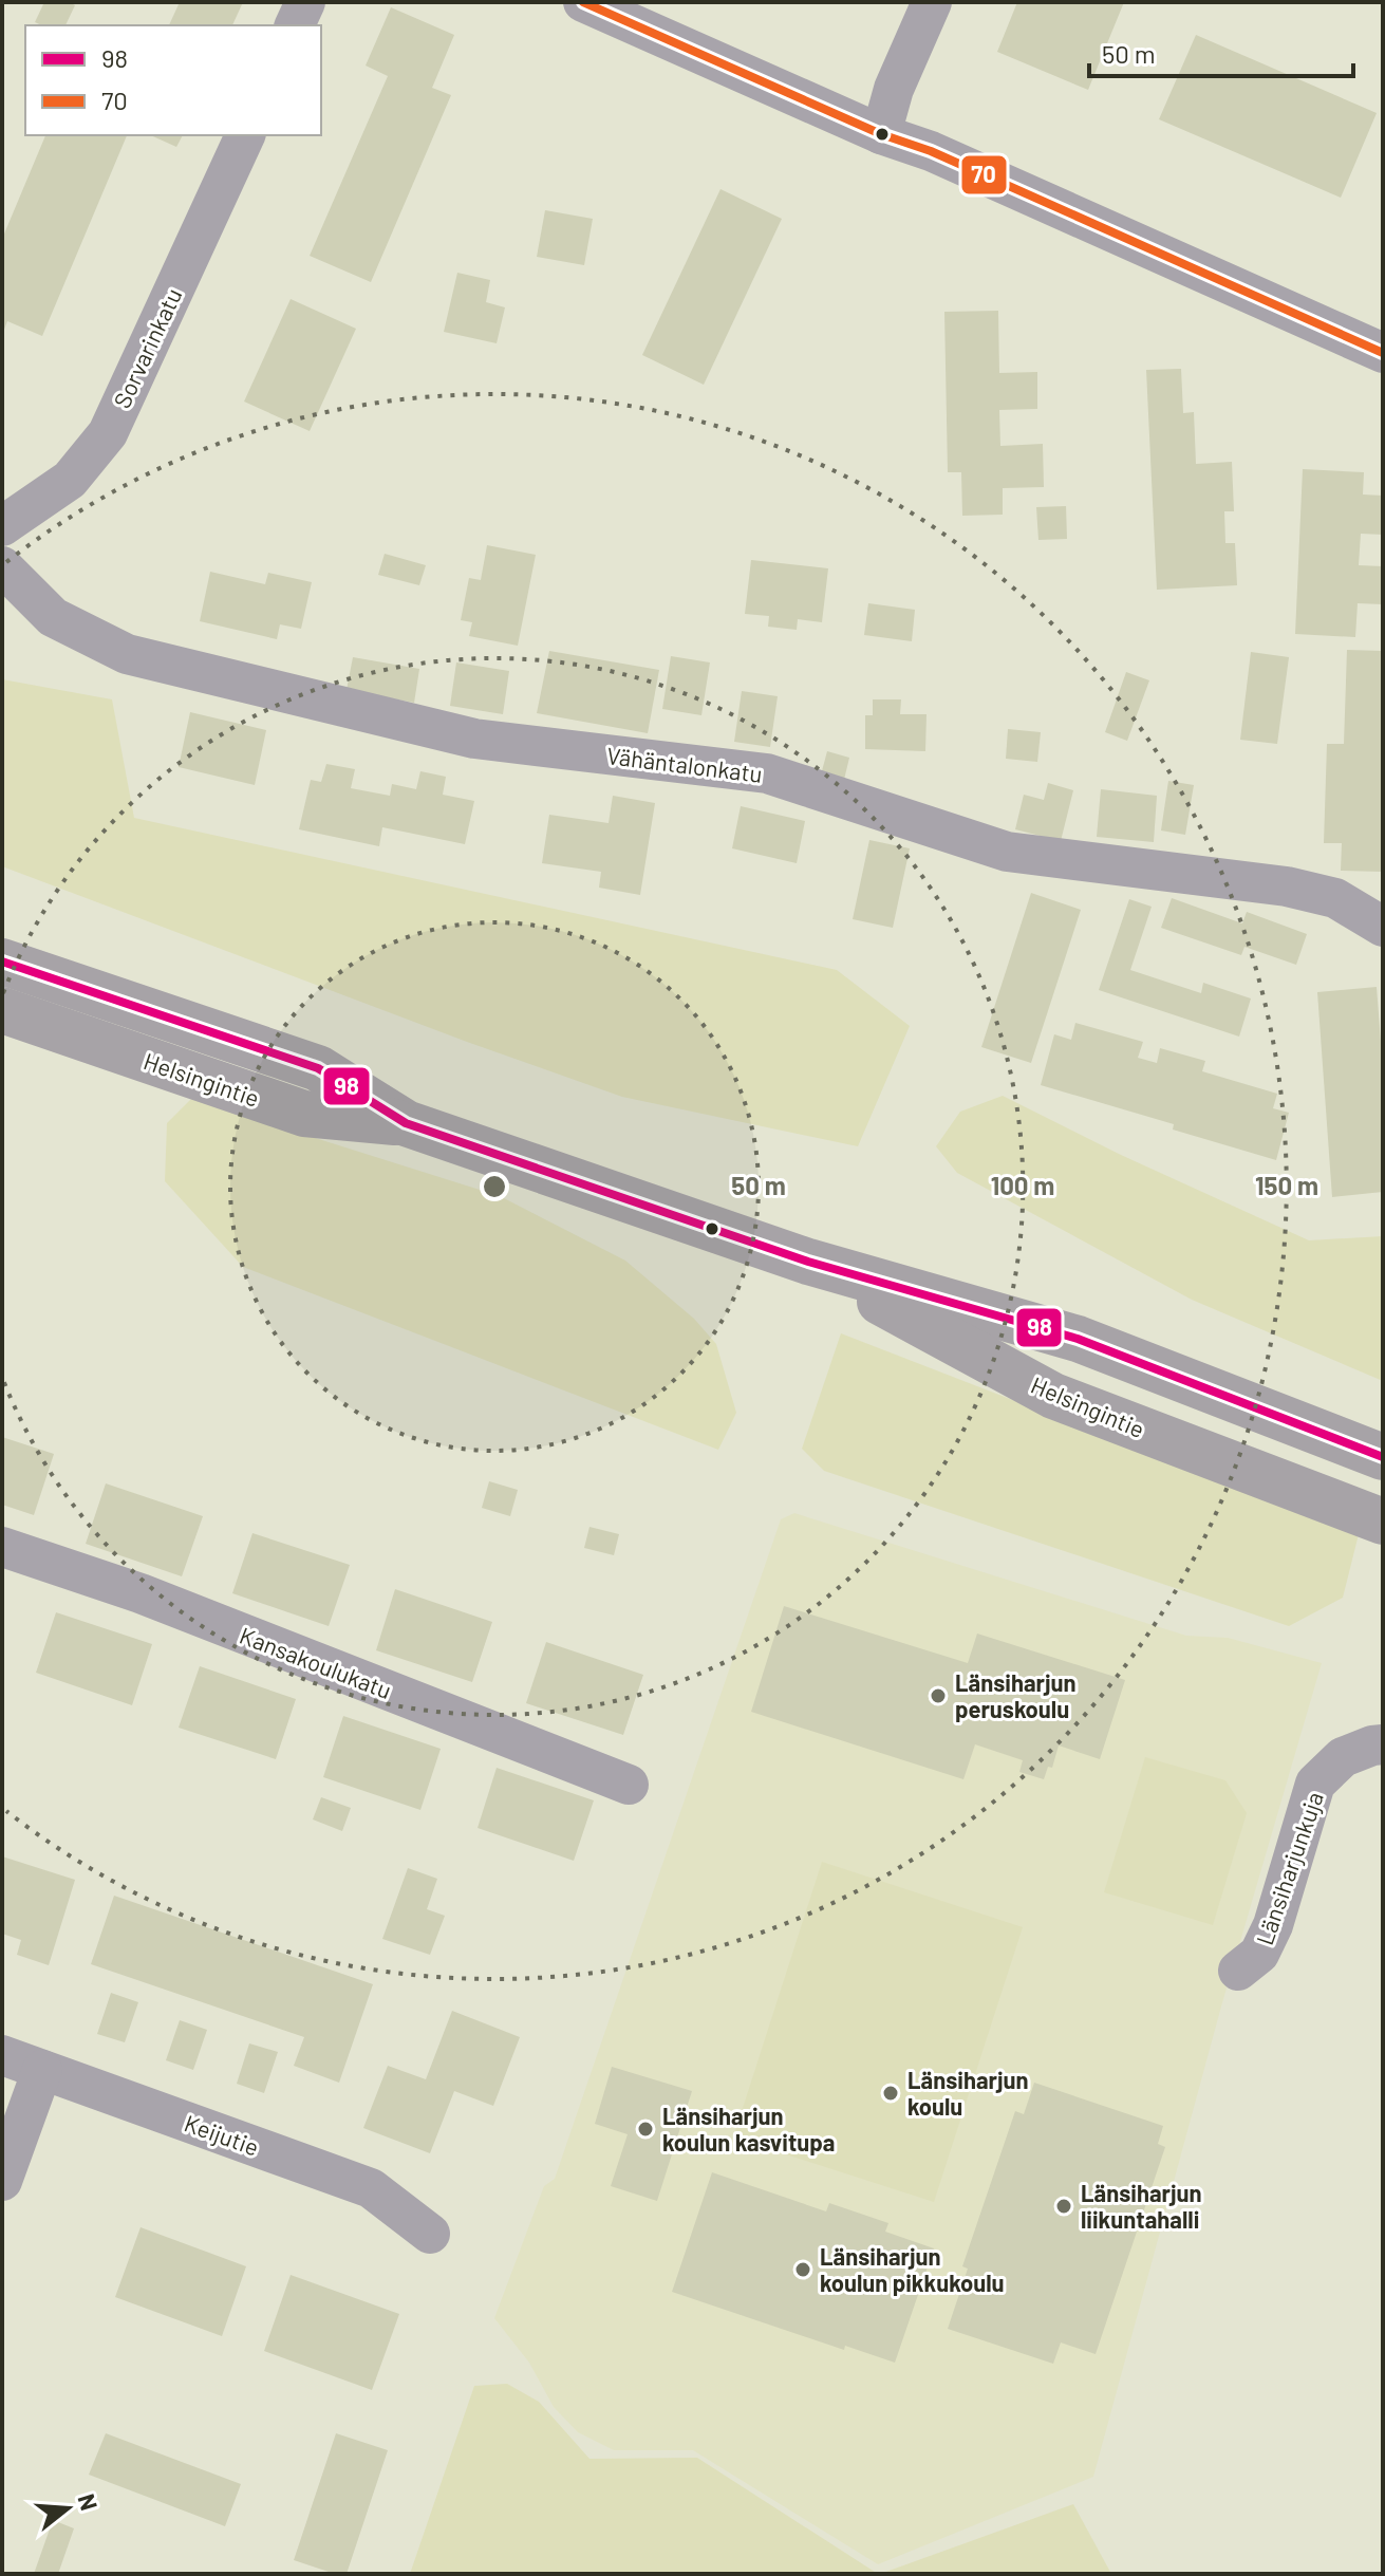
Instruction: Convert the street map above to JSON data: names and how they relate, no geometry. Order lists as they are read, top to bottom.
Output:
{
  "streets": {
    "main road": ["Helsingintie"],
    "street": [
      "Sorvarinkatu",
      "Vähäntalonkatu",
      "Kansakoulukatu",
      "Länsiharjunkuja",
      "Keijutie"
    ]
  },
  "places": [
    "Länsiharjun peruskoulu",
    "Länsiharjun koulu",
    "Länsiharjun koulun kasvitupa",
    "Länsiharjun liikuntahalli",
    "Länsiharjun koulun pikkukoulu"
  ],
  "lines": ["transit line 70", "transit line 98"],
  "legend": ["98", "70"],
  "scale_bar": "50 m",
  "north": "right",
  "rings": ["50 m", "100 m", "150 m"]
}
